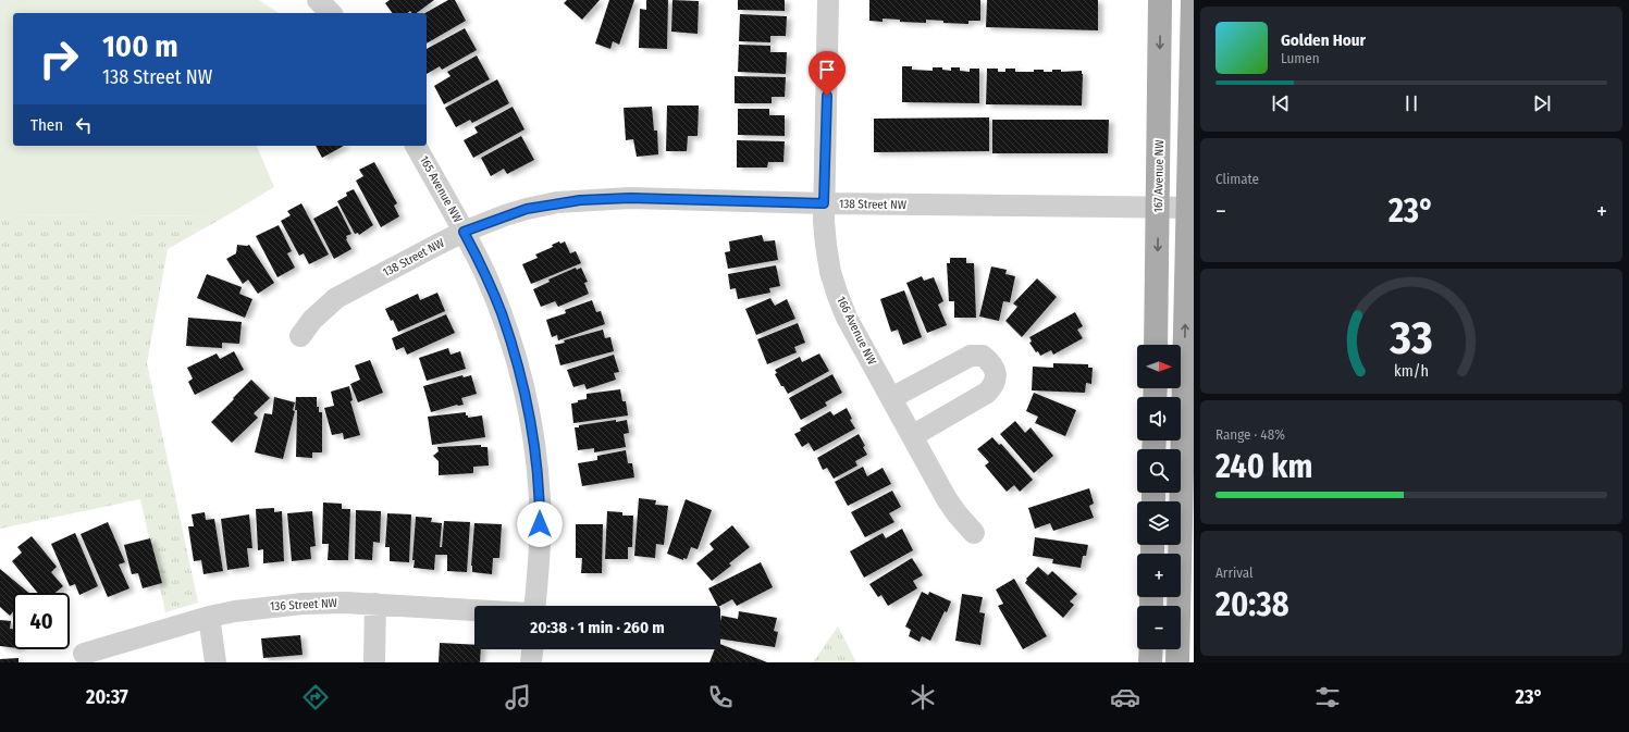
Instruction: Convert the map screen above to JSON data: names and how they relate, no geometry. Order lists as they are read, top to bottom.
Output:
{
  "streets": {
    "main road": ["167 Avenue NW"],
    "street": [
      "165 Avenue NW",
      "138 Street NW",
      "166 Avenue NW",
      "136 Street NW"
    ]
  },
  "crossings": [
    ["167 Avenue NW", "138 Street NW"],
    ["165 Avenue NW", "138 Street NW"],
    ["138 Street NW", "166 Avenue NW"]
  ],
  "north": "right",
  "page": {
    "turn": ["100 m", "138 Street NW"],
    "song": ["Golden Hour", "Lumen"],
    "then": "Then",
    "tile": [
      "Climate",
      ["Range · 48%", "240 km"],
      ["Arrival", "20:38"]
    ],
    "heat": ["−", "23°", "+"],
    "map_buttons": ["+", "−"],
    "limit": "40",
    "trip": "20:38 · 1 min · 260 m",
    "tabs": ["20:37", "23°"],
    "gauge": ["33", "km/h"]
  }
}
